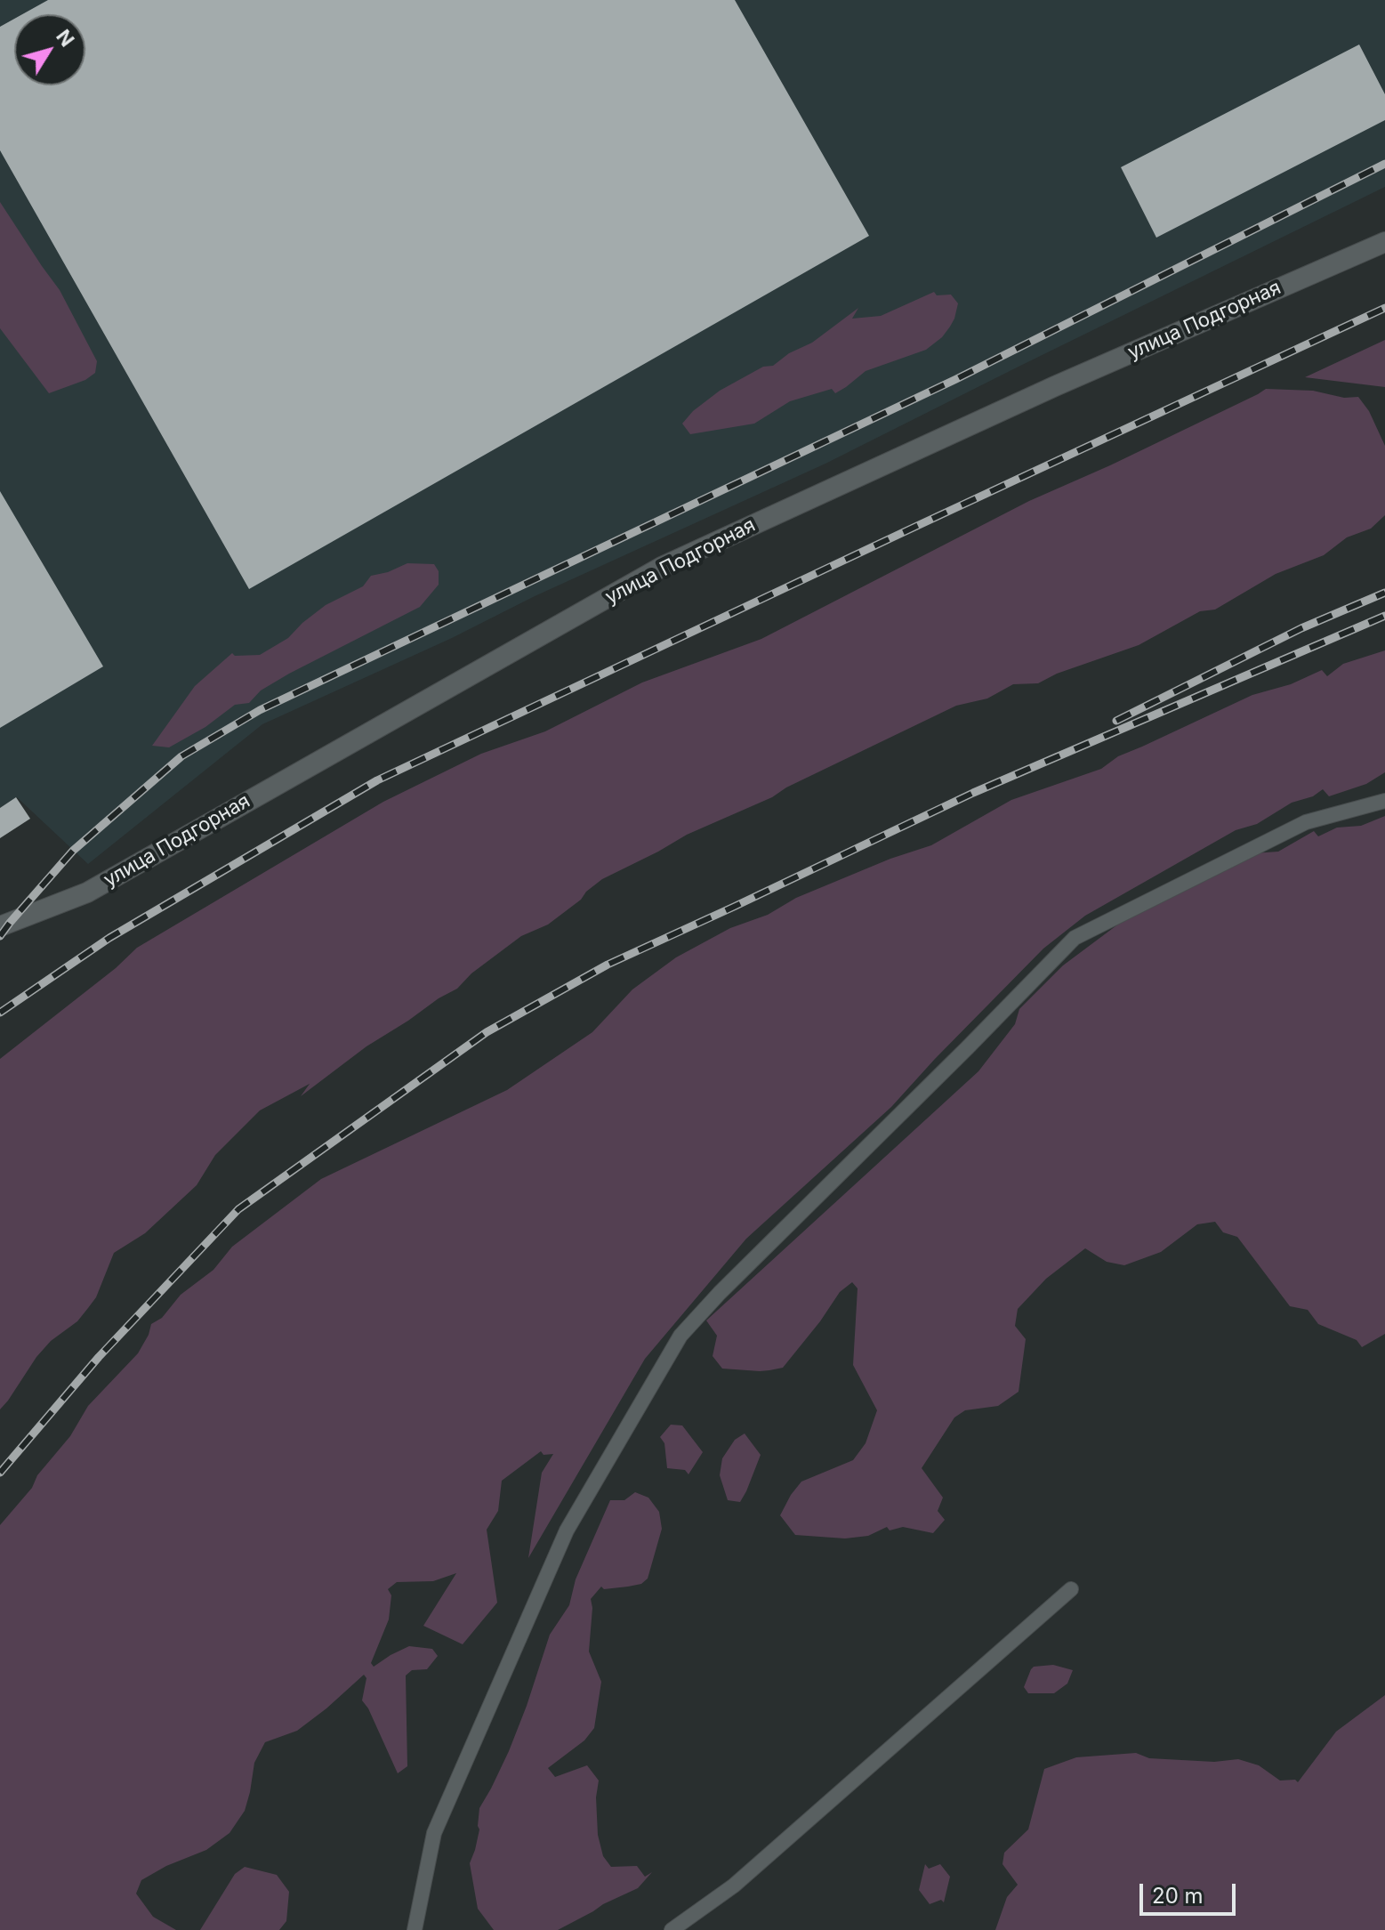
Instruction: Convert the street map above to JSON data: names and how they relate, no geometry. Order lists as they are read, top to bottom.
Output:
{
  "streets": {
    "main road": ["улица Подгорная"]
  },
  "scale_bar": "20 m",
  "north": "top right"
}
